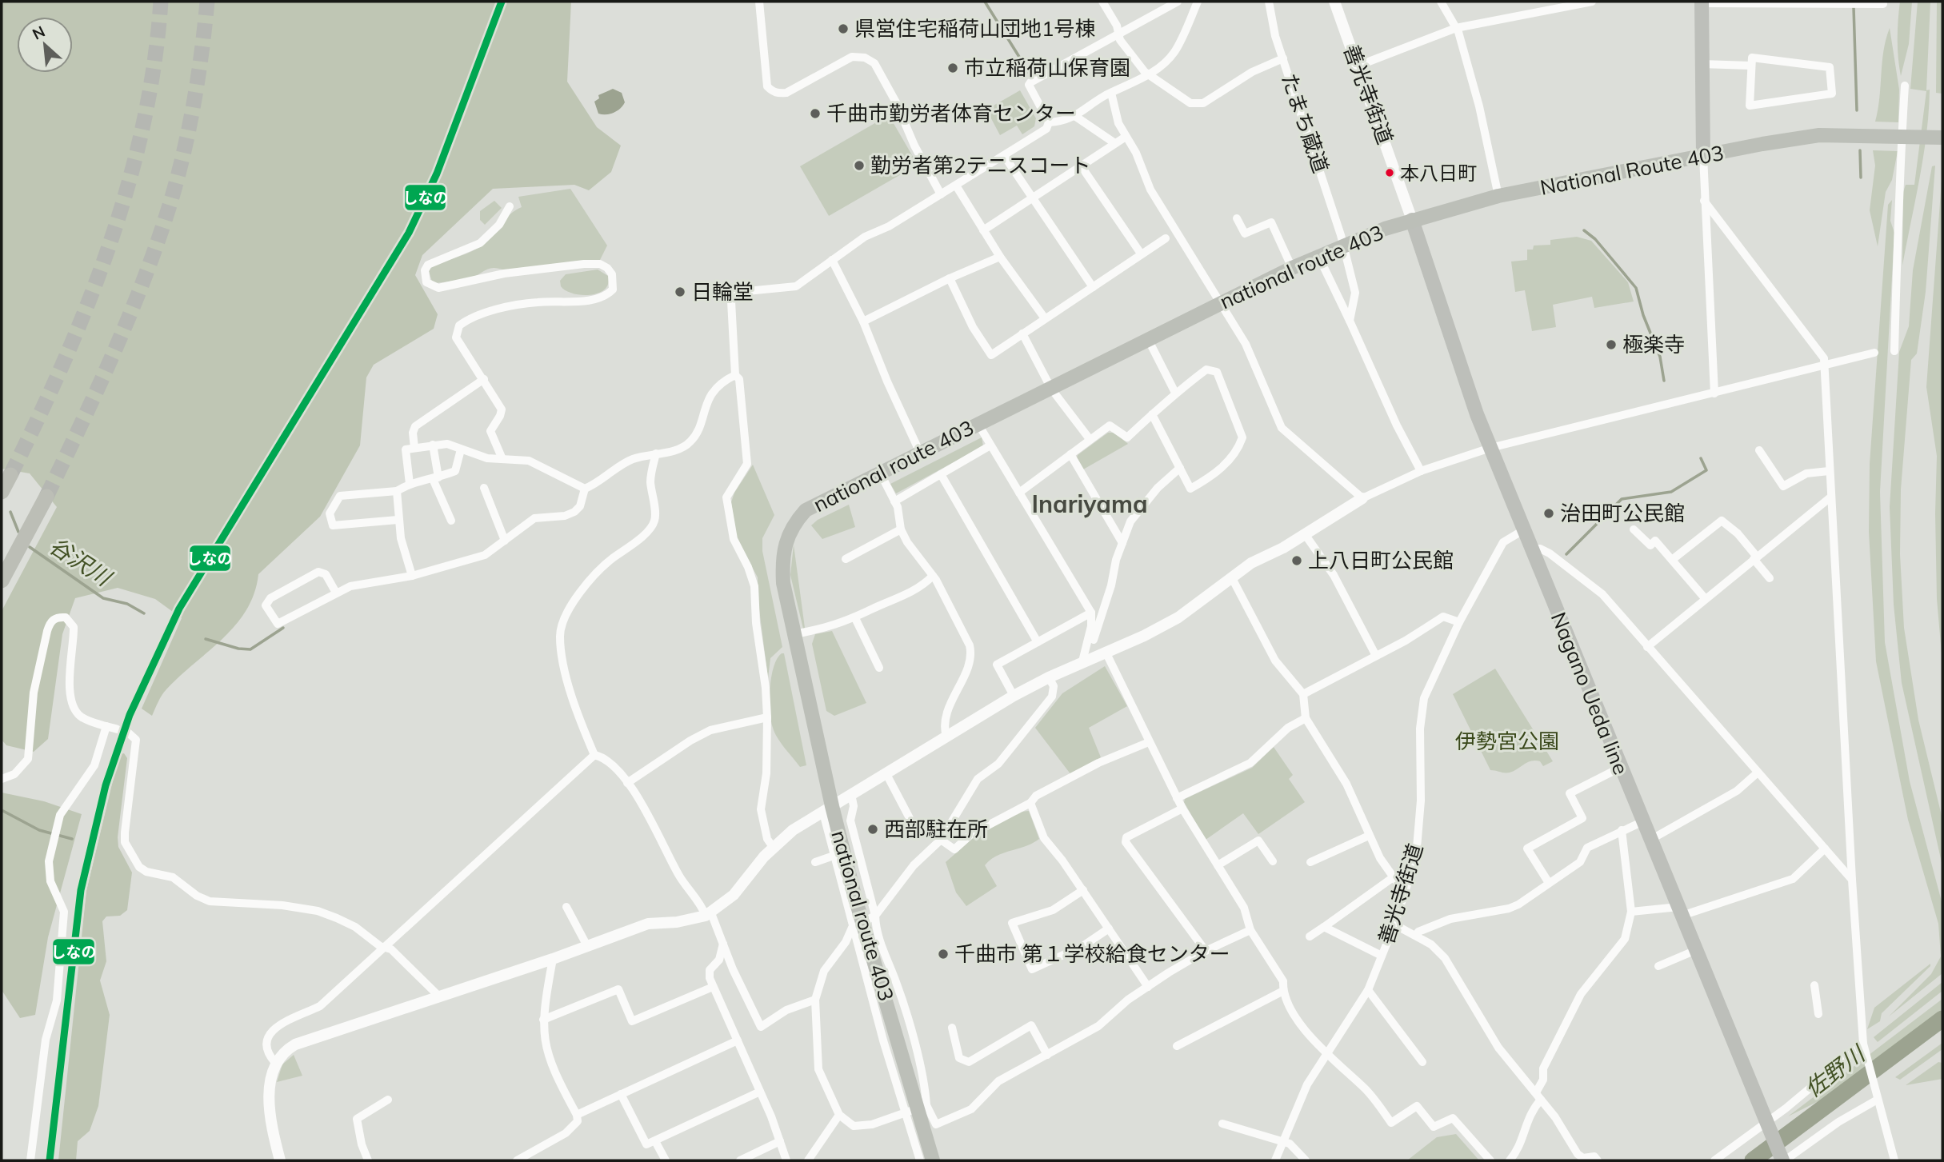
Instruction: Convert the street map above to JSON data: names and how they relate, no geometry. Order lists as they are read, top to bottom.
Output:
{
  "streets": {
    "highway": ["National Route 403", "national route 403"],
    "main road": ["Nagano Ueda line"],
    "street": ["善光寺街道", "たまち蔵道"]
  },
  "crossings": [
    ["善光寺街道", "National Route 403"],
    ["善光寺街道", "national route 403"],
    ["善光寺街道", "Nagano Ueda line"],
    ["たまち蔵道", "national route 403"],
    ["National Route 403", "national route 403"],
    ["National Route 403", "Nagano Ueda line"],
    ["national route 403", "Nagano Ueda line"]
  ],
  "districts": ["Inariyama"],
  "water": ["谷沢川", "佐野川"],
  "parks": ["伊勢宮公園"],
  "places": [
    "県営住宅稲荷山団地1号棟",
    "市立稲荷山保育園",
    "千曲市勤労者体育センター",
    "勤労者第2テニスコート",
    "本八日町",
    "日輪堂",
    "極楽寺",
    "治田町公民館",
    "上八日町公民館",
    "西部駐在所",
    "千曲市 第１学校給食センター"
  ],
  "lines": ["transit line しなの"],
  "north": "top left"
}
